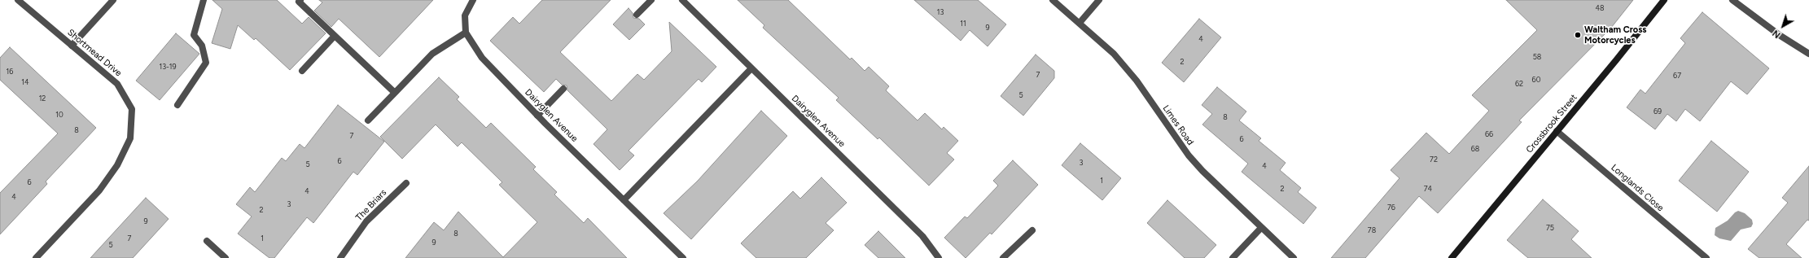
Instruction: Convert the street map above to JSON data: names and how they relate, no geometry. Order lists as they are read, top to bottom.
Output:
{
  "streets": {
    "main road": ["Crossbrook Street"],
    "street": [
      "Shortmead Drive",
      "Dairyglen Avenue",
      "Limes Road",
      "Longlands Close",
      "The Briars"
    ]
  },
  "crossings": [
    ["Crossbrook Street", "Longlands Close"]
  ],
  "places": ["Waltham Cross Motorcycles"],
  "house_numbers": [
    "48",
    "13",
    "11",
    "9",
    "4",
    "58",
    "2",
    "13-19",
    "16",
    "7",
    "67",
    "60",
    "14",
    "62",
    "5",
    "12",
    "69",
    "10",
    "8",
    "8",
    "66",
    "7",
    "6",
    "68",
    "72",
    "6",
    "3",
    "5",
    "4",
    "1",
    "6",
    "2",
    "74",
    "4",
    "4",
    "3",
    "76",
    "2",
    "9",
    "75",
    "78",
    "8",
    "7",
    "1",
    "9",
    "5"
  ],
  "north": "bottom left"
}
